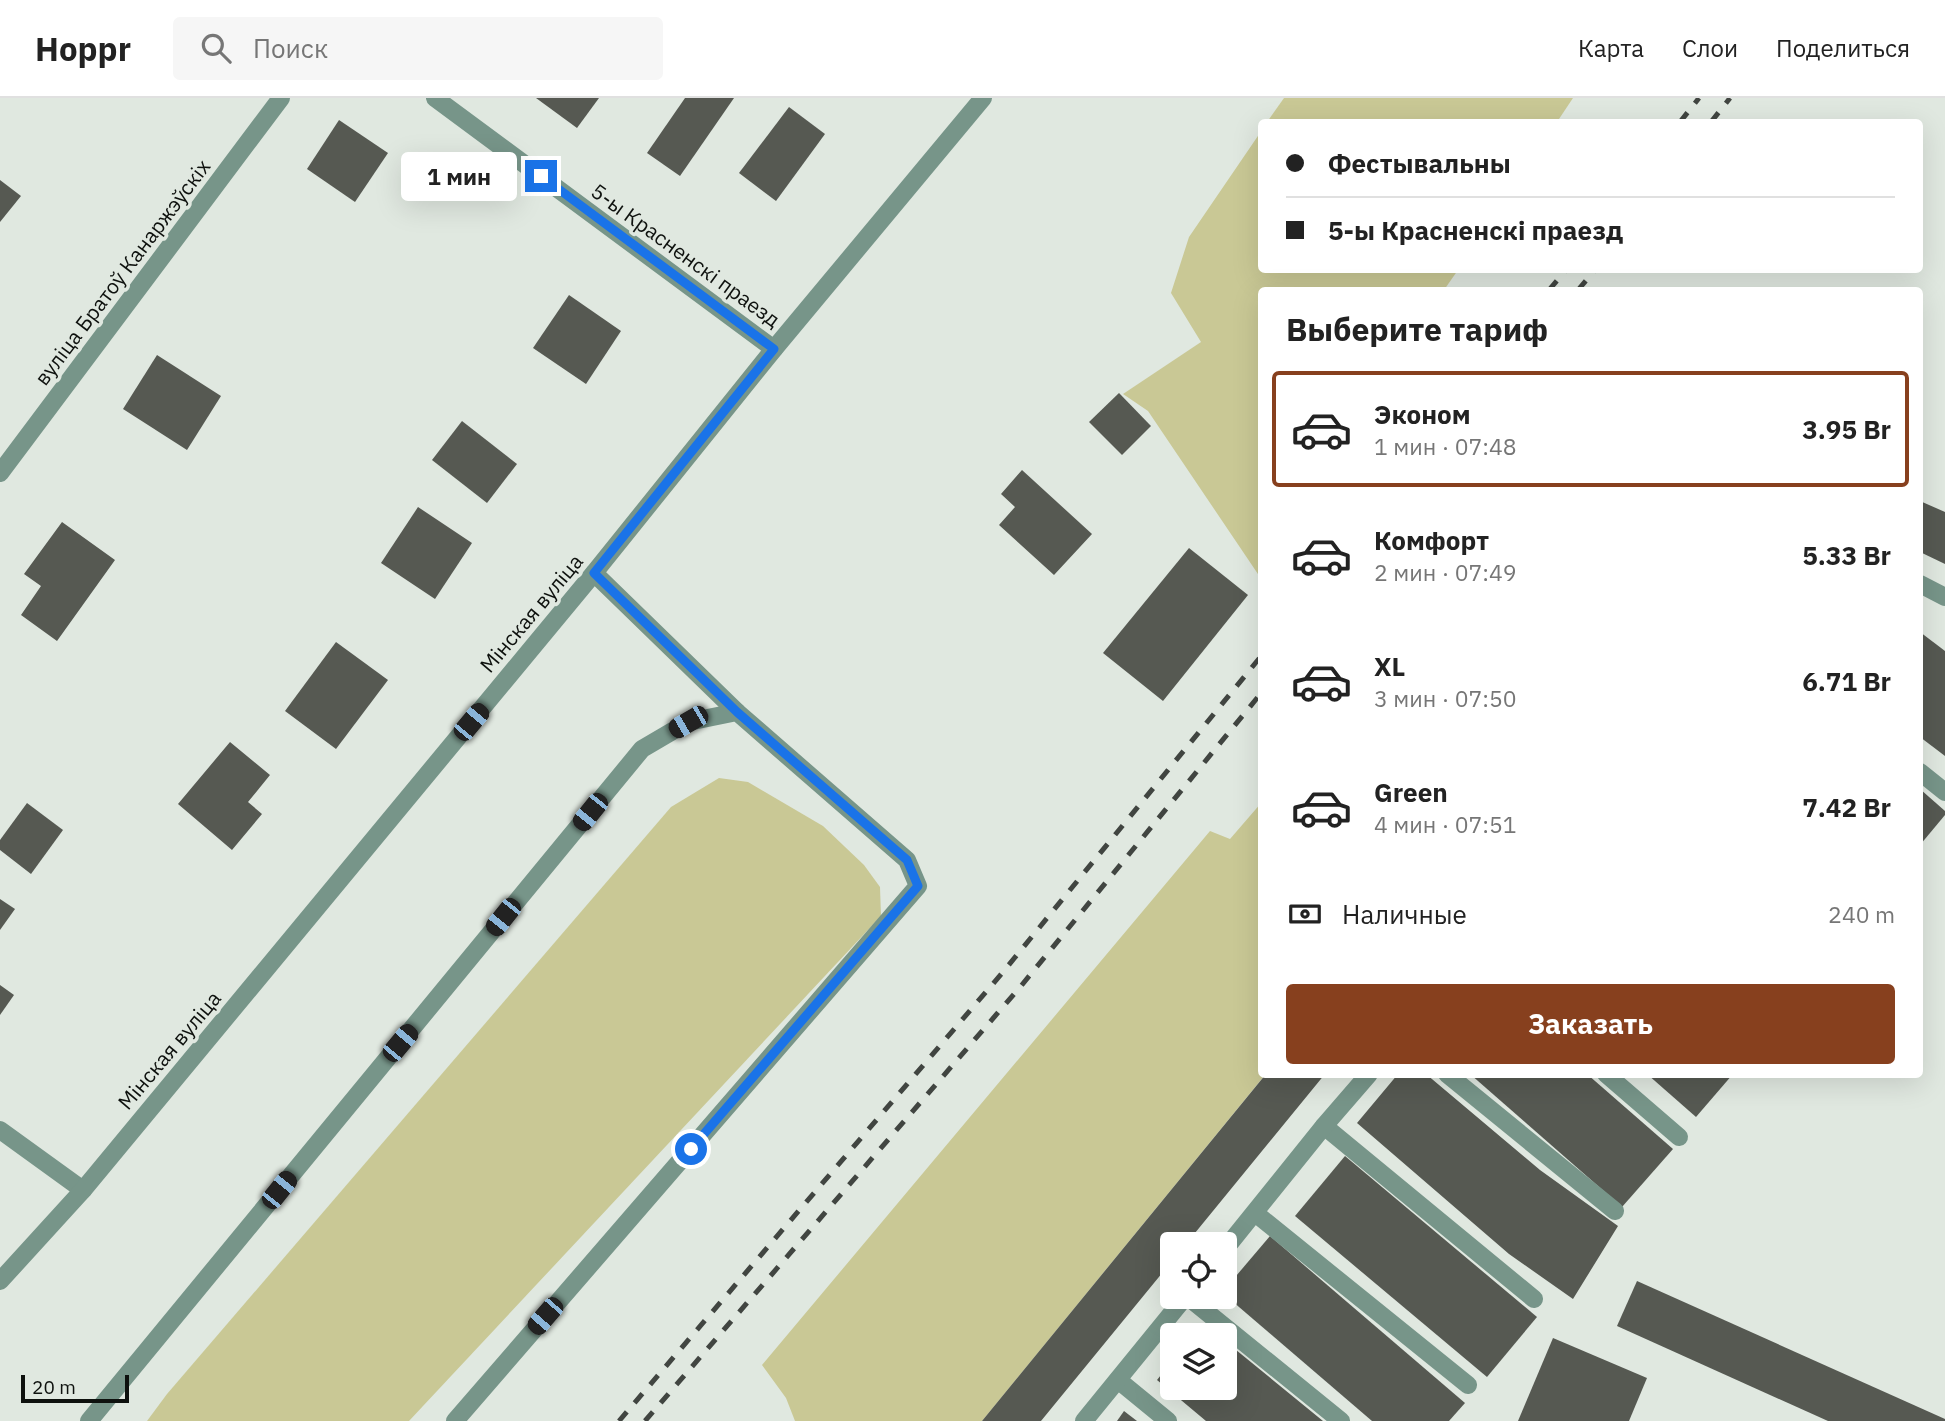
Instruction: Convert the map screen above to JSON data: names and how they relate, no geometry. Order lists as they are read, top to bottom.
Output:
{
  "streets": {
    "street": ["5-ы Красненскі праезд", "вуліца Братоў Канаржэўскіх", "Мінская вуліца"]
  },
  "crossings": [
    ["5-ы Красненскі праезд", "Мінская вуліца"]
  ],
  "scale_bar": "20 m",
  "page": {
    "header": "Hoppr",
    "search": "Поиск",
    "nav": ["Карта", "Слои", "Поделиться"],
    "banner": ["Фестывальны", "5-ы Красненскі праезд"],
    "bubble": "1 мин",
    "heading": "Выберите тариф",
    "list": [
      {
        "name": "Эконом",
        "note": "1 мин · 07:48",
        "value": "3.95 Br"
      },
      {
        "name": "Комфорт",
        "note": "2 мин · 07:49",
        "value": "5.33 Br"
      },
      {
        "name": "XL",
        "note": "3 мин · 07:50",
        "value": "6.71 Br"
      },
      {
        "name": "Green",
        "note": "4 мин · 07:51",
        "value": "7.42 Br"
      }
    ],
    "pay": ["Наличные", "240 m"],
    "buttons": "Заказать",
    "scale": "20 m"
  }
}
